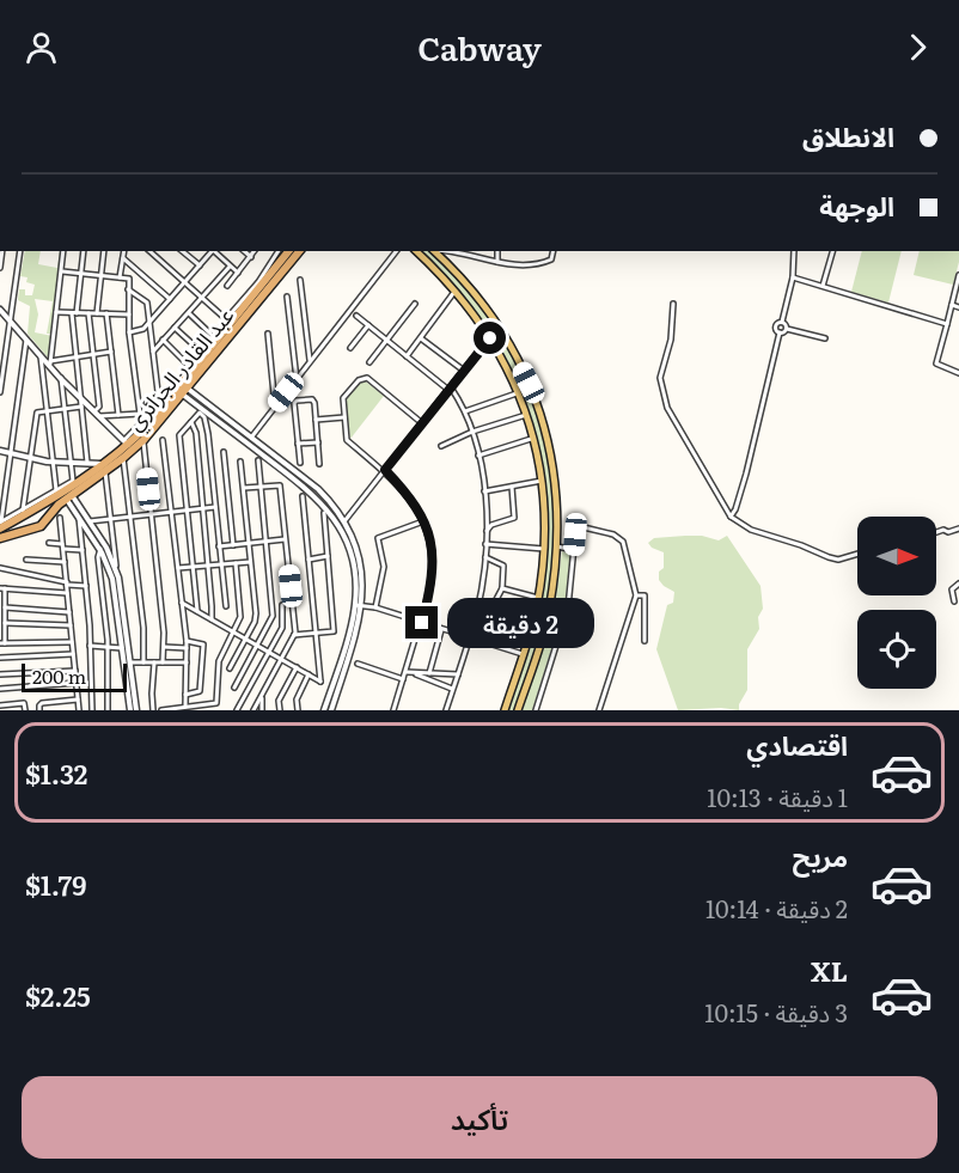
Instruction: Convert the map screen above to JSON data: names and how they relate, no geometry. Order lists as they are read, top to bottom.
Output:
{
  "streets": {
    "highway": ["عبد القادر الجزائري"]
  },
  "scale_bar": "200 m",
  "north": "right",
  "page": {
    "header": "Cabway",
    "banner": ["الانطلاق", "الوجهة"],
    "bubble": "2 دقيقة",
    "scale": "200 m",
    "list": [
      {
        "name": "اقتصادي",
        "note": "1 دقيقة · 10:13",
        "value": "$1.32"
      },
      {
        "name": "مريح",
        "note": "2 دقيقة · 10:14",
        "value": "$1.79"
      },
      {
        "name": "XL",
        "note": "3 دقيقة · 10:15",
        "value": "$2.25"
      }
    ],
    "buttons": "تأكيد"
  }
}
